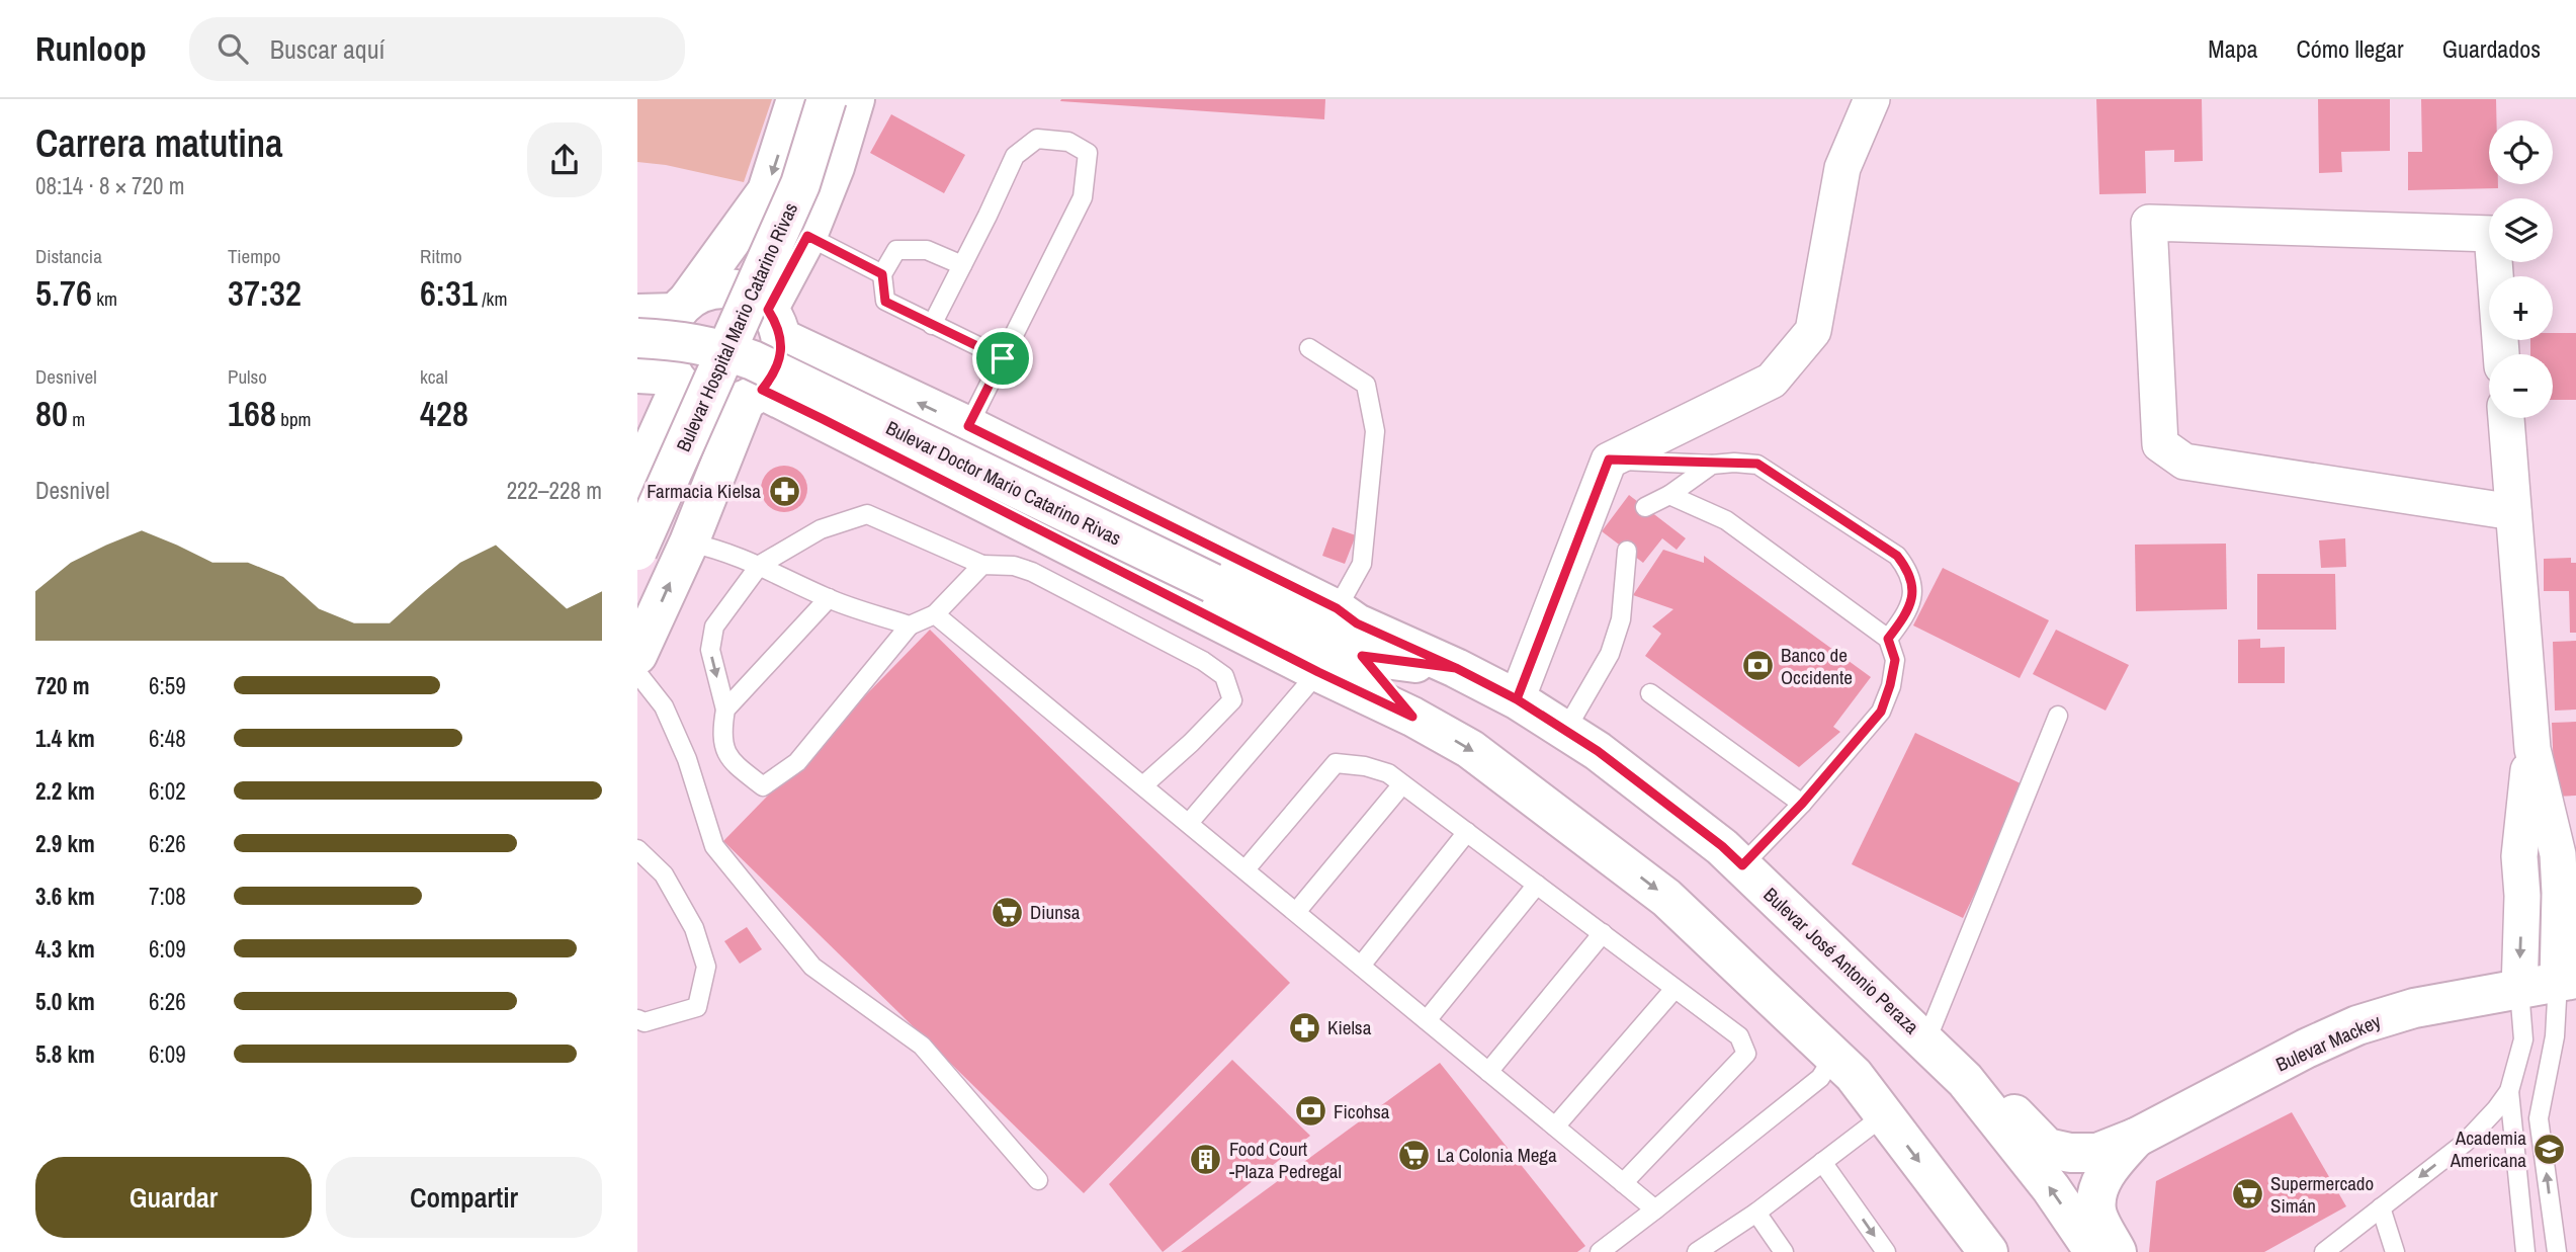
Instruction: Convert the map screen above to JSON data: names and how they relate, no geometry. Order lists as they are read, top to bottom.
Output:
{
  "streets": {
    "main road": [
      "Bulevar Hospital Mario Catarino Rivas",
      "Bulevar Doctor Mario Catarino Rivas",
      "Bulevar José Antonio Peraza",
      "Bulevar Mackey"
    ]
  },
  "crossings": [
    ["Bulevar Hospital Mario Catarino Rivas", "Bulevar José Antonio Peraza"]
  ],
  "places": {
    "pharmacy": ["Farmacia Kielsa", "Kielsa"],
    "bank": ["Banco de Occidente", "Ficohsa"],
    "supermarket": ["Diunsa", "La Colonia Mega", "Supermercado Simán"],
    "school or university": ["Academia Americana"],
    "building": ["Food Court -Plaza Pedregal"]
  },
  "page": {
    "header": "Runloop",
    "search": "Buscar aquí",
    "nav": ["Mapa", "Cómo llegar", "Guardados"],
    "heading": ["Carrera matutina", "08:14 · 8 × 720 m"],
    "map_buttons": ["+", "−"],
    "stats": [
      ["Distancia", "5.76 km"],
      ["Tiempo", "37:32"],
      ["Ritmo", "6:31 /km"],
      ["Desnivel", "80 m"],
      ["Pulso", "168 bpm"],
      ["kcal", "428"]
    ],
    "chart": ["Desnivel", "222–228 m"],
    "list": [
      {
        "name": "720 m",
        "note": "6:59"
      },
      {
        "name": "1.4 km",
        "note": "6:48"
      },
      {
        "name": "2.2 km",
        "note": "6:02"
      },
      {
        "name": "2.9 km",
        "note": "6:26"
      },
      {
        "name": "3.6 km",
        "note": "7:08"
      },
      {
        "name": "4.3 km",
        "note": "6:09"
      },
      {
        "name": "5.0 km",
        "note": "6:26"
      },
      {
        "name": "5.8 km",
        "note": "6:09"
      }
    ],
    "buttons": ["Guardar", "Compartir"]
  }
}
